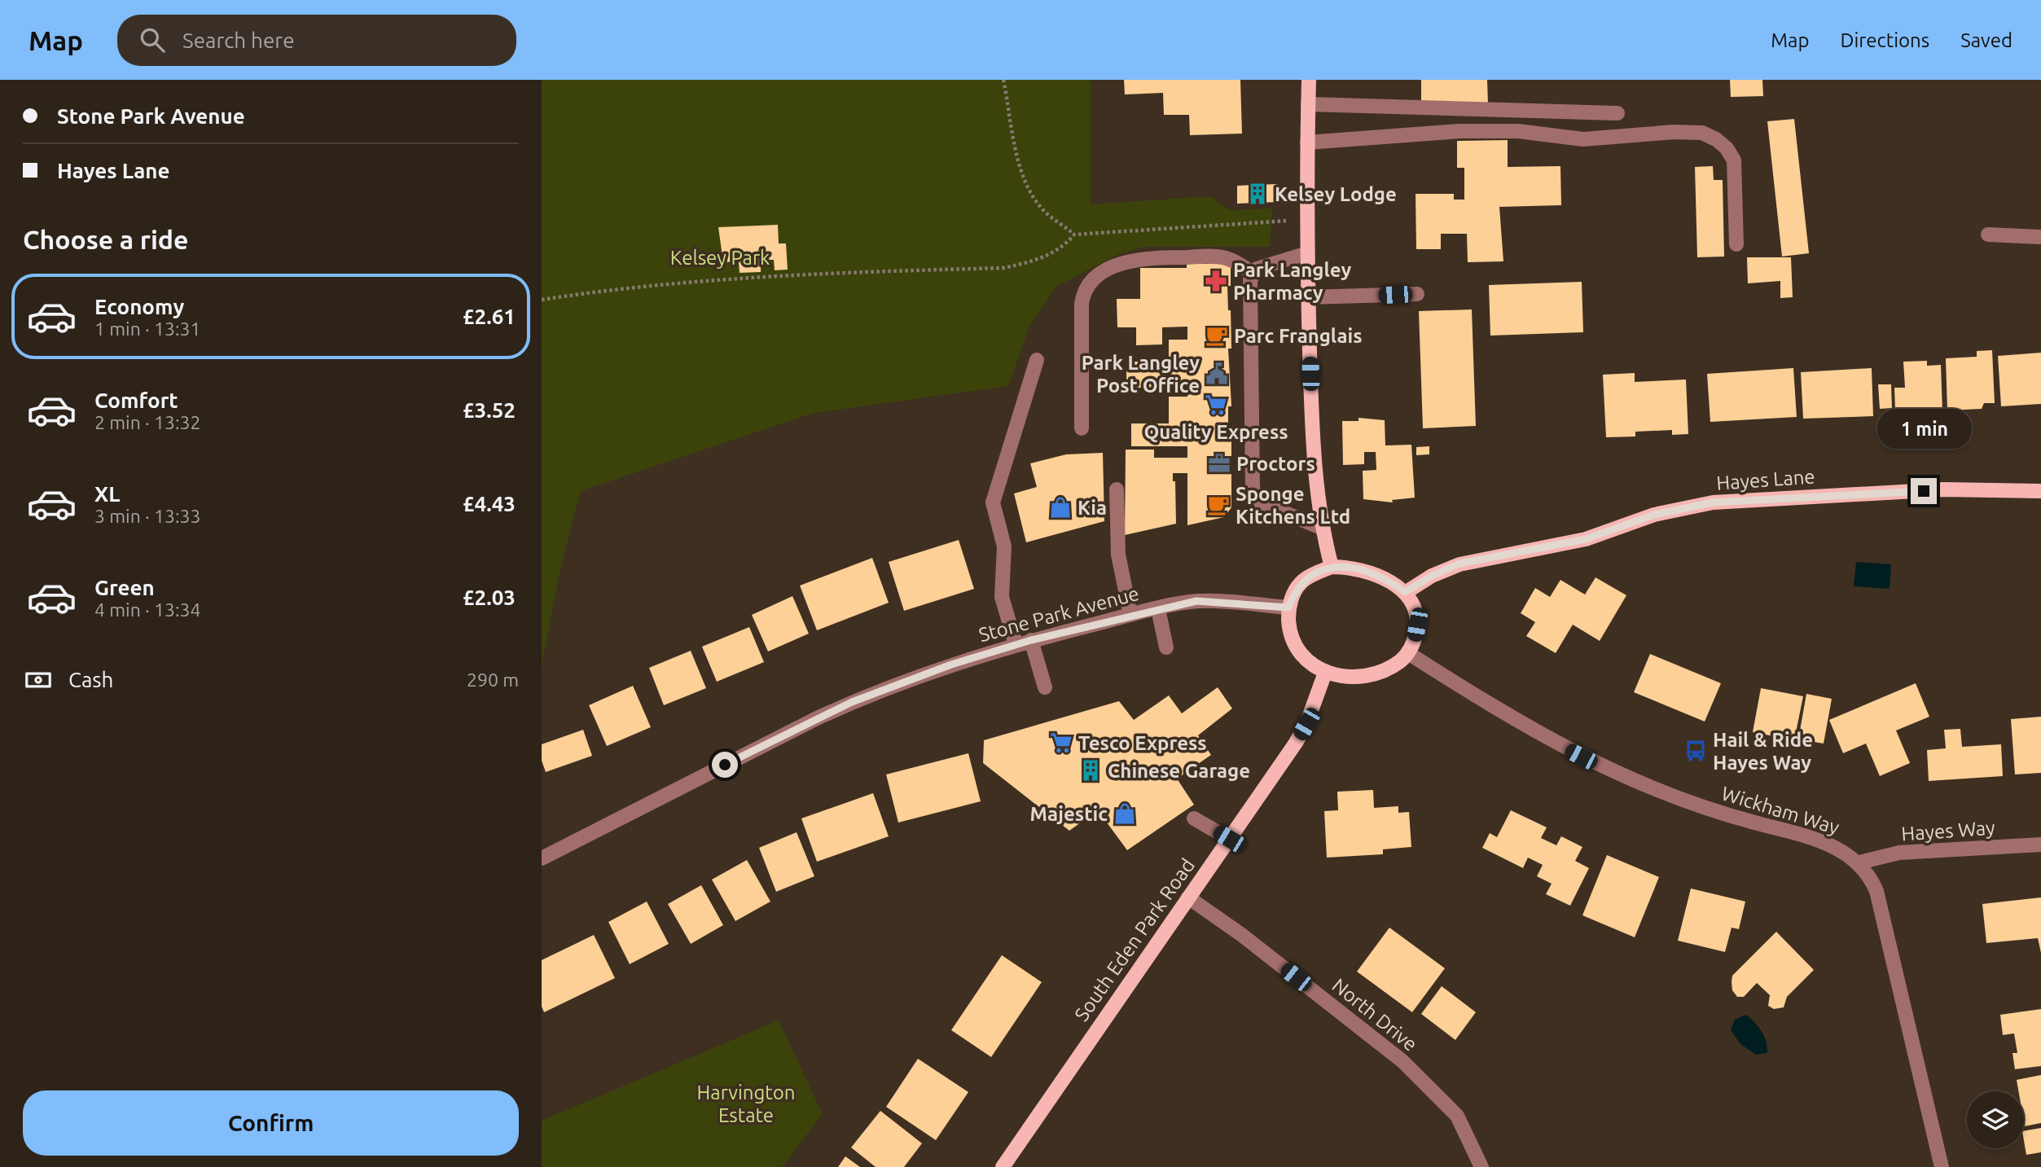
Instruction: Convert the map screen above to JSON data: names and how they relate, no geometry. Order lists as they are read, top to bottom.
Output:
{
  "streets": {
    "main road": ["Hayes Lane", "South Eden Park Road"],
    "street": [
      "Stone Park Avenue",
      "Wickham Way",
      "Hayes Way",
      "North Drive"
    ]
  },
  "crossings": [
    ["Hayes Lane", "Stone Park Avenue"],
    ["Hayes Lane", "Wickham Way"],
    ["Hayes Lane", "South Eden Park Road"],
    ["Stone Park Avenue", "Wickham Way"],
    ["Stone Park Avenue", "South Eden Park Road"],
    ["Wickham Way", "Hayes Way"],
    ["Wickham Way", "South Eden Park Road"],
    ["South Eden Park Road", "North Drive"]
  ],
  "parks": ["Kelsey Park", "Harvington Estate"],
  "places": {
    "building": ["Kelsey Lodge", "Chinese Garage"],
    "pharmacy": ["Park Langley Pharmacy"],
    "cafe": ["Parc Franglais", "Sponge Kitchens Ltd"],
    "public building": ["Park Langley Post Office"],
    "supermarket": ["Quality Express", "Tesco Express"],
    "office": ["Proctors"],
    "shop": ["Kia", "Majestic"],
    "bus stop": ["Hail & Ride Hayes Way"]
  },
  "page": {
    "header": "Map",
    "search": "Search here",
    "nav": ["Map", "Directions", "Saved"],
    "banner": ["Stone Park Avenue", "Hayes Lane"],
    "heading": "Choose a ride",
    "list": [
      {
        "name": "Economy",
        "note": "1 min · 13:31",
        "value": "£2.61"
      },
      {
        "name": "Comfort",
        "note": "2 min · 13:32",
        "value": "£3.52"
      },
      {
        "name": "XL",
        "note": "3 min · 13:33",
        "value": "£4.43"
      },
      {
        "name": "Green",
        "note": "4 min · 13:34",
        "value": "£2.03"
      }
    ],
    "bubble": "1 min",
    "pay": ["Cash", "290 m"],
    "buttons": "Confirm"
  }
}
